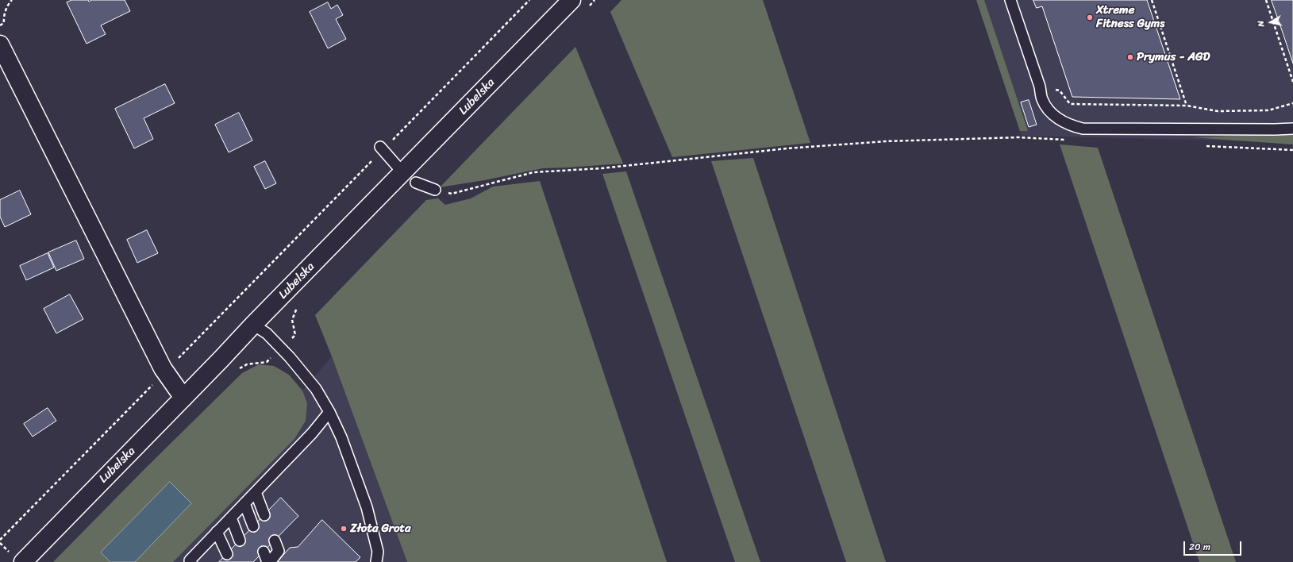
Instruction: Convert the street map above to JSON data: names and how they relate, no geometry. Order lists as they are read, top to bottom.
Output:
{
  "streets": {
    "main road": ["Lubelska"]
  },
  "places": ["Xtreme Fitness Gyms", "Prymus - AGD", "Złota Grota"],
  "scale_bar": "20 m",
  "north": "left"
}
